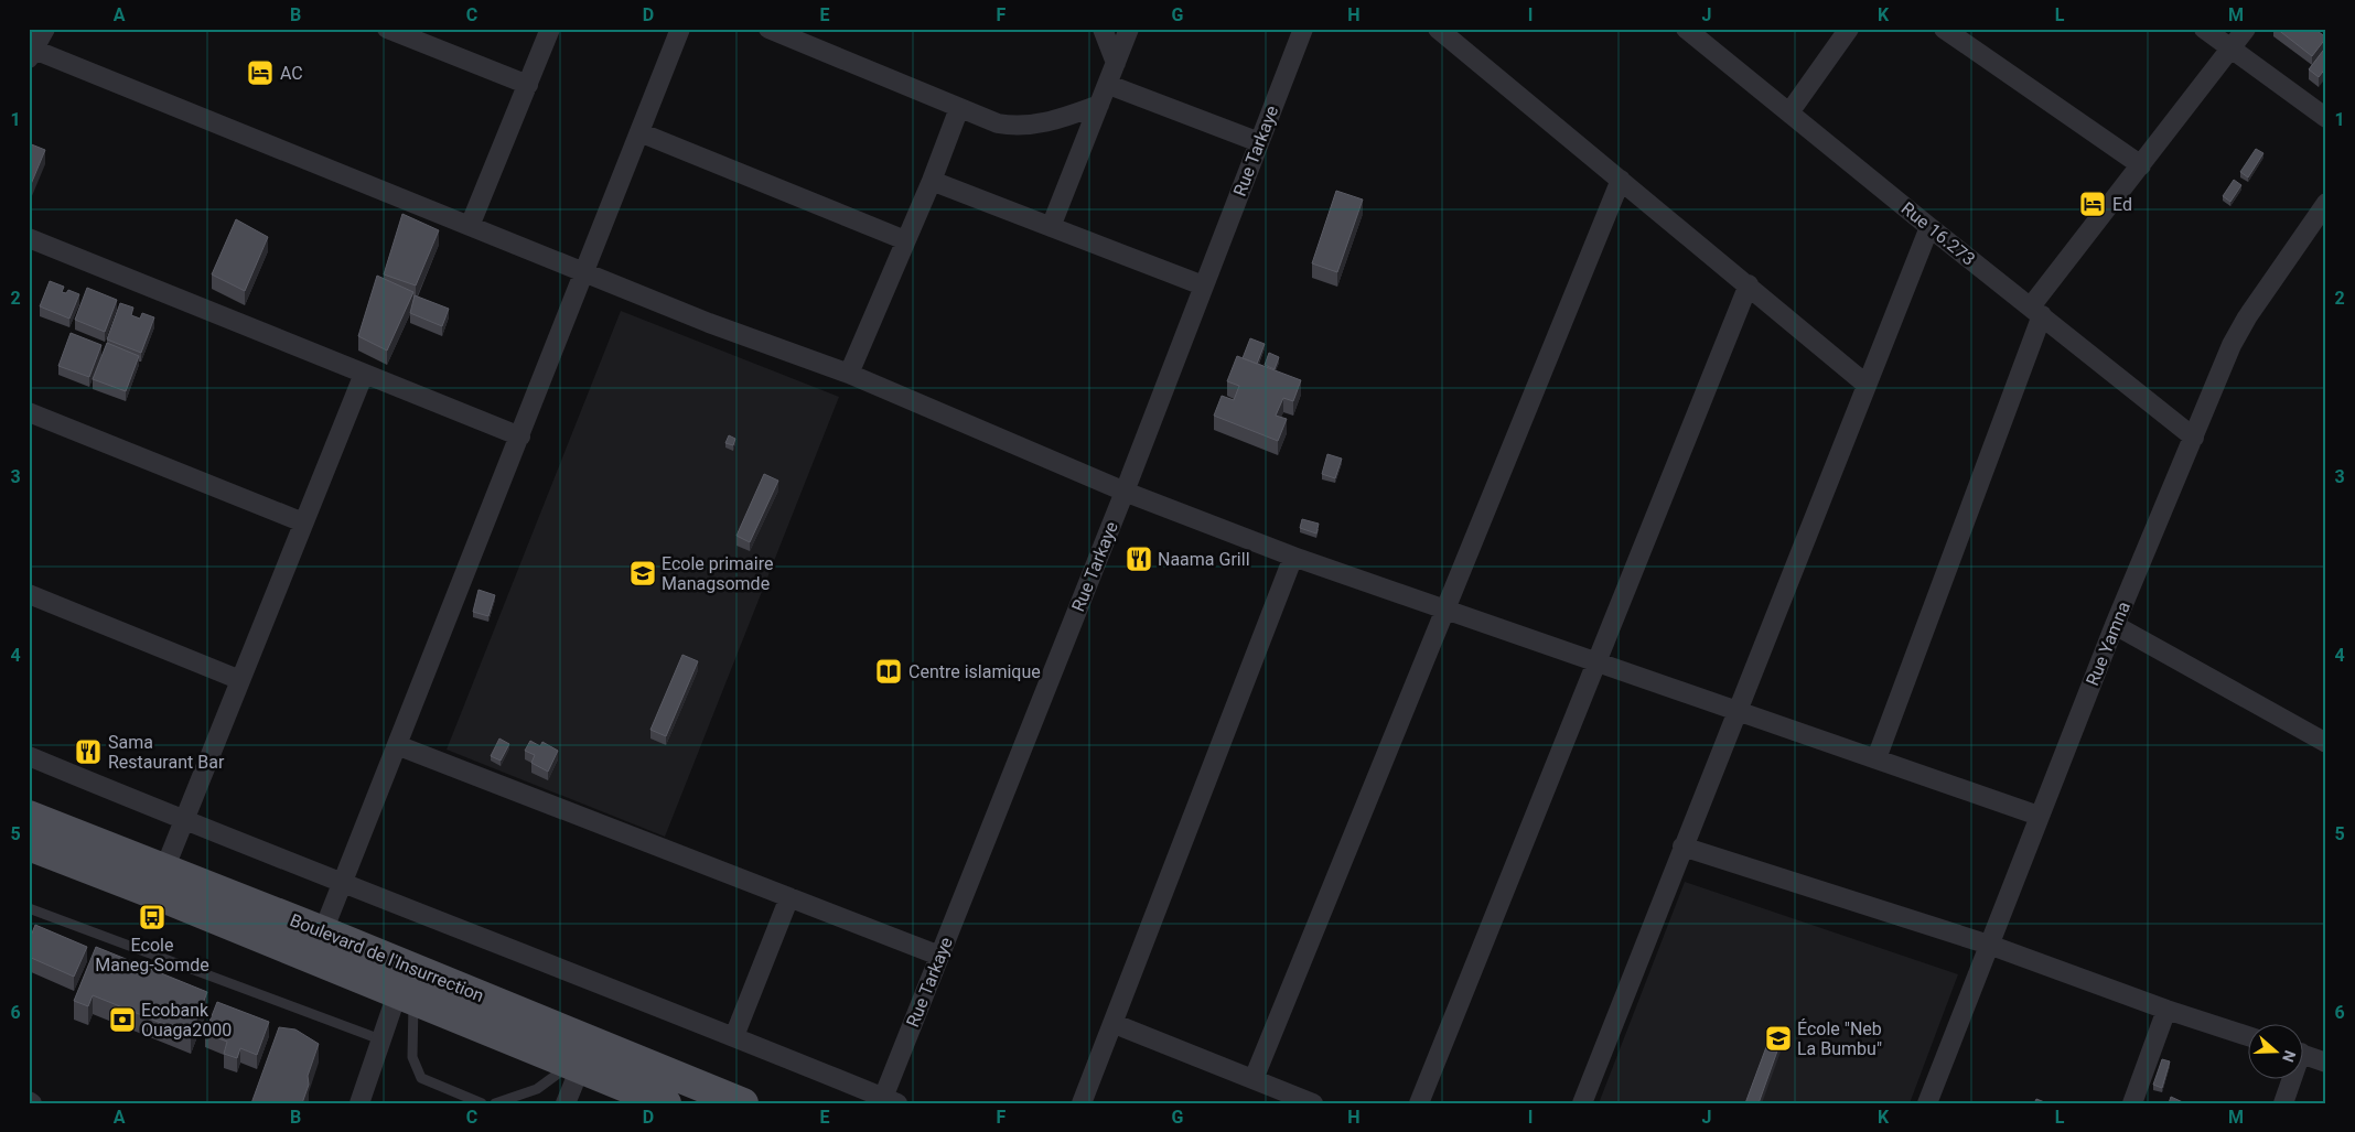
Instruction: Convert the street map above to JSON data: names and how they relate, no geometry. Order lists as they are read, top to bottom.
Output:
{
  "streets": {
    "main road": ["Boulevard de l'Insurrection"],
    "street": ["Rue Tarkaye", "Rue 16.273", "Rue Yamna"]
  },
  "crossings": [
    ["Rue 16.273", "Rue Yamna"]
  ],
  "places": {
    "hotel": ["AC", "Ed"],
    "restaurant": ["Naama Grill", "Sama Restaurant Bar"],
    "school or university": ["Ecole primaire Managsomde", "École \"Neb La Bumbu\""],
    "library": ["Centre islamique"],
    "bus stop": ["Ecole Maneg-Somde"],
    "bank": ["Ecobank Ouaga2000"]
  },
  "north": "right",
  "grid": {
    "columns": [
      "A",
      "B",
      "C",
      "D",
      "E",
      "F",
      "G",
      "H",
      "I",
      "J",
      "K",
      "L",
      "M"
    ],
    "rows": [
      "1",
      "2",
      "3",
      "4",
      "5",
      "6"
    ]
  }
}
